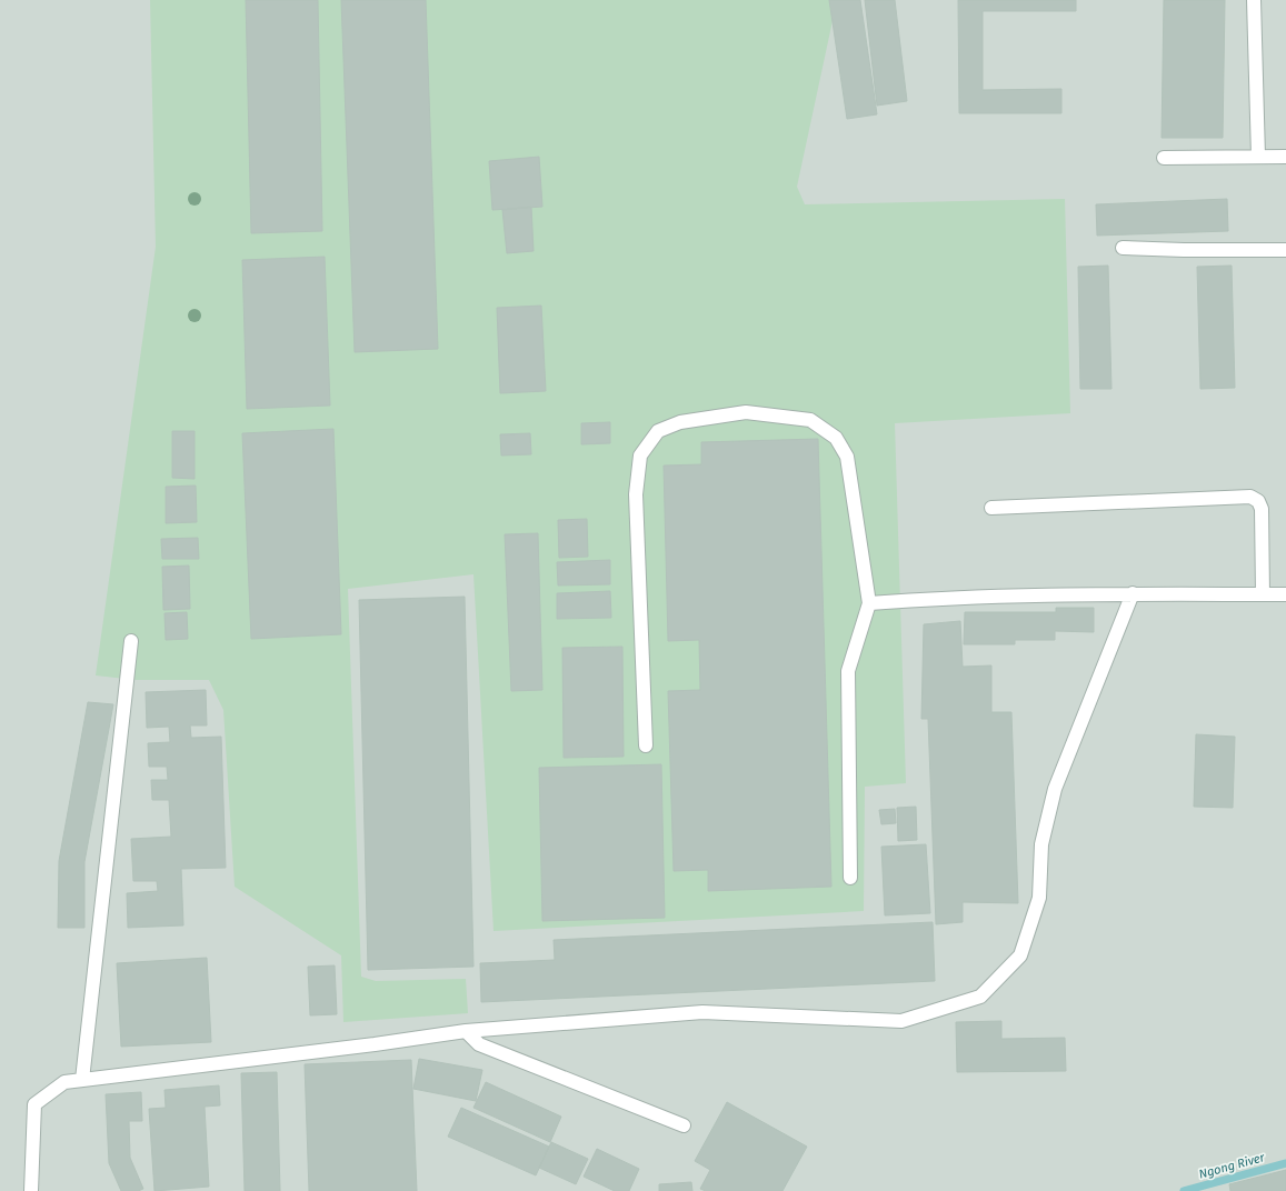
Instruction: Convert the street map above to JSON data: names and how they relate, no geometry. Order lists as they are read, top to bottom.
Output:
{
  "water": ["Ngong River"]
}
